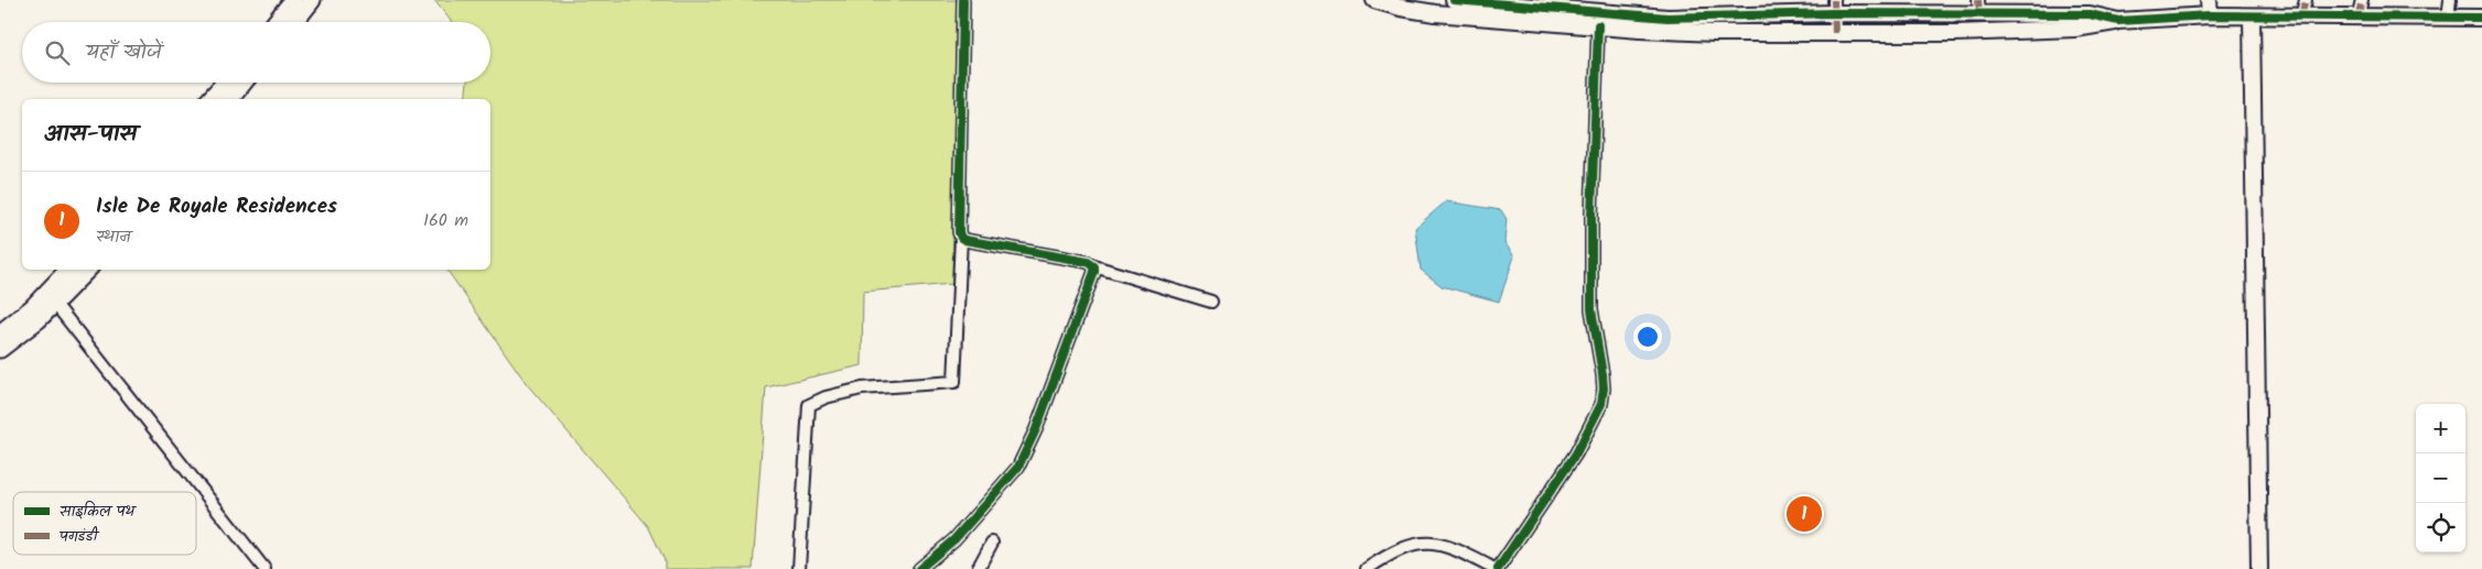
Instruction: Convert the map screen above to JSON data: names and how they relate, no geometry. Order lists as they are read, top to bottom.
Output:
{
  "legend": ["साइकिल पथ", "पगडंडी"],
  "page": {
    "search": "यहाँ खोजें",
    "heading": "आस-पास",
    "list": [
      {
        "mark": "1",
        "name": "Isle De Royale Residences",
        "note": "स्थान",
        "value": "160 m"
      }
    ],
    "map_buttons": ["+", "−"],
    "pins": "1"
  }
}
